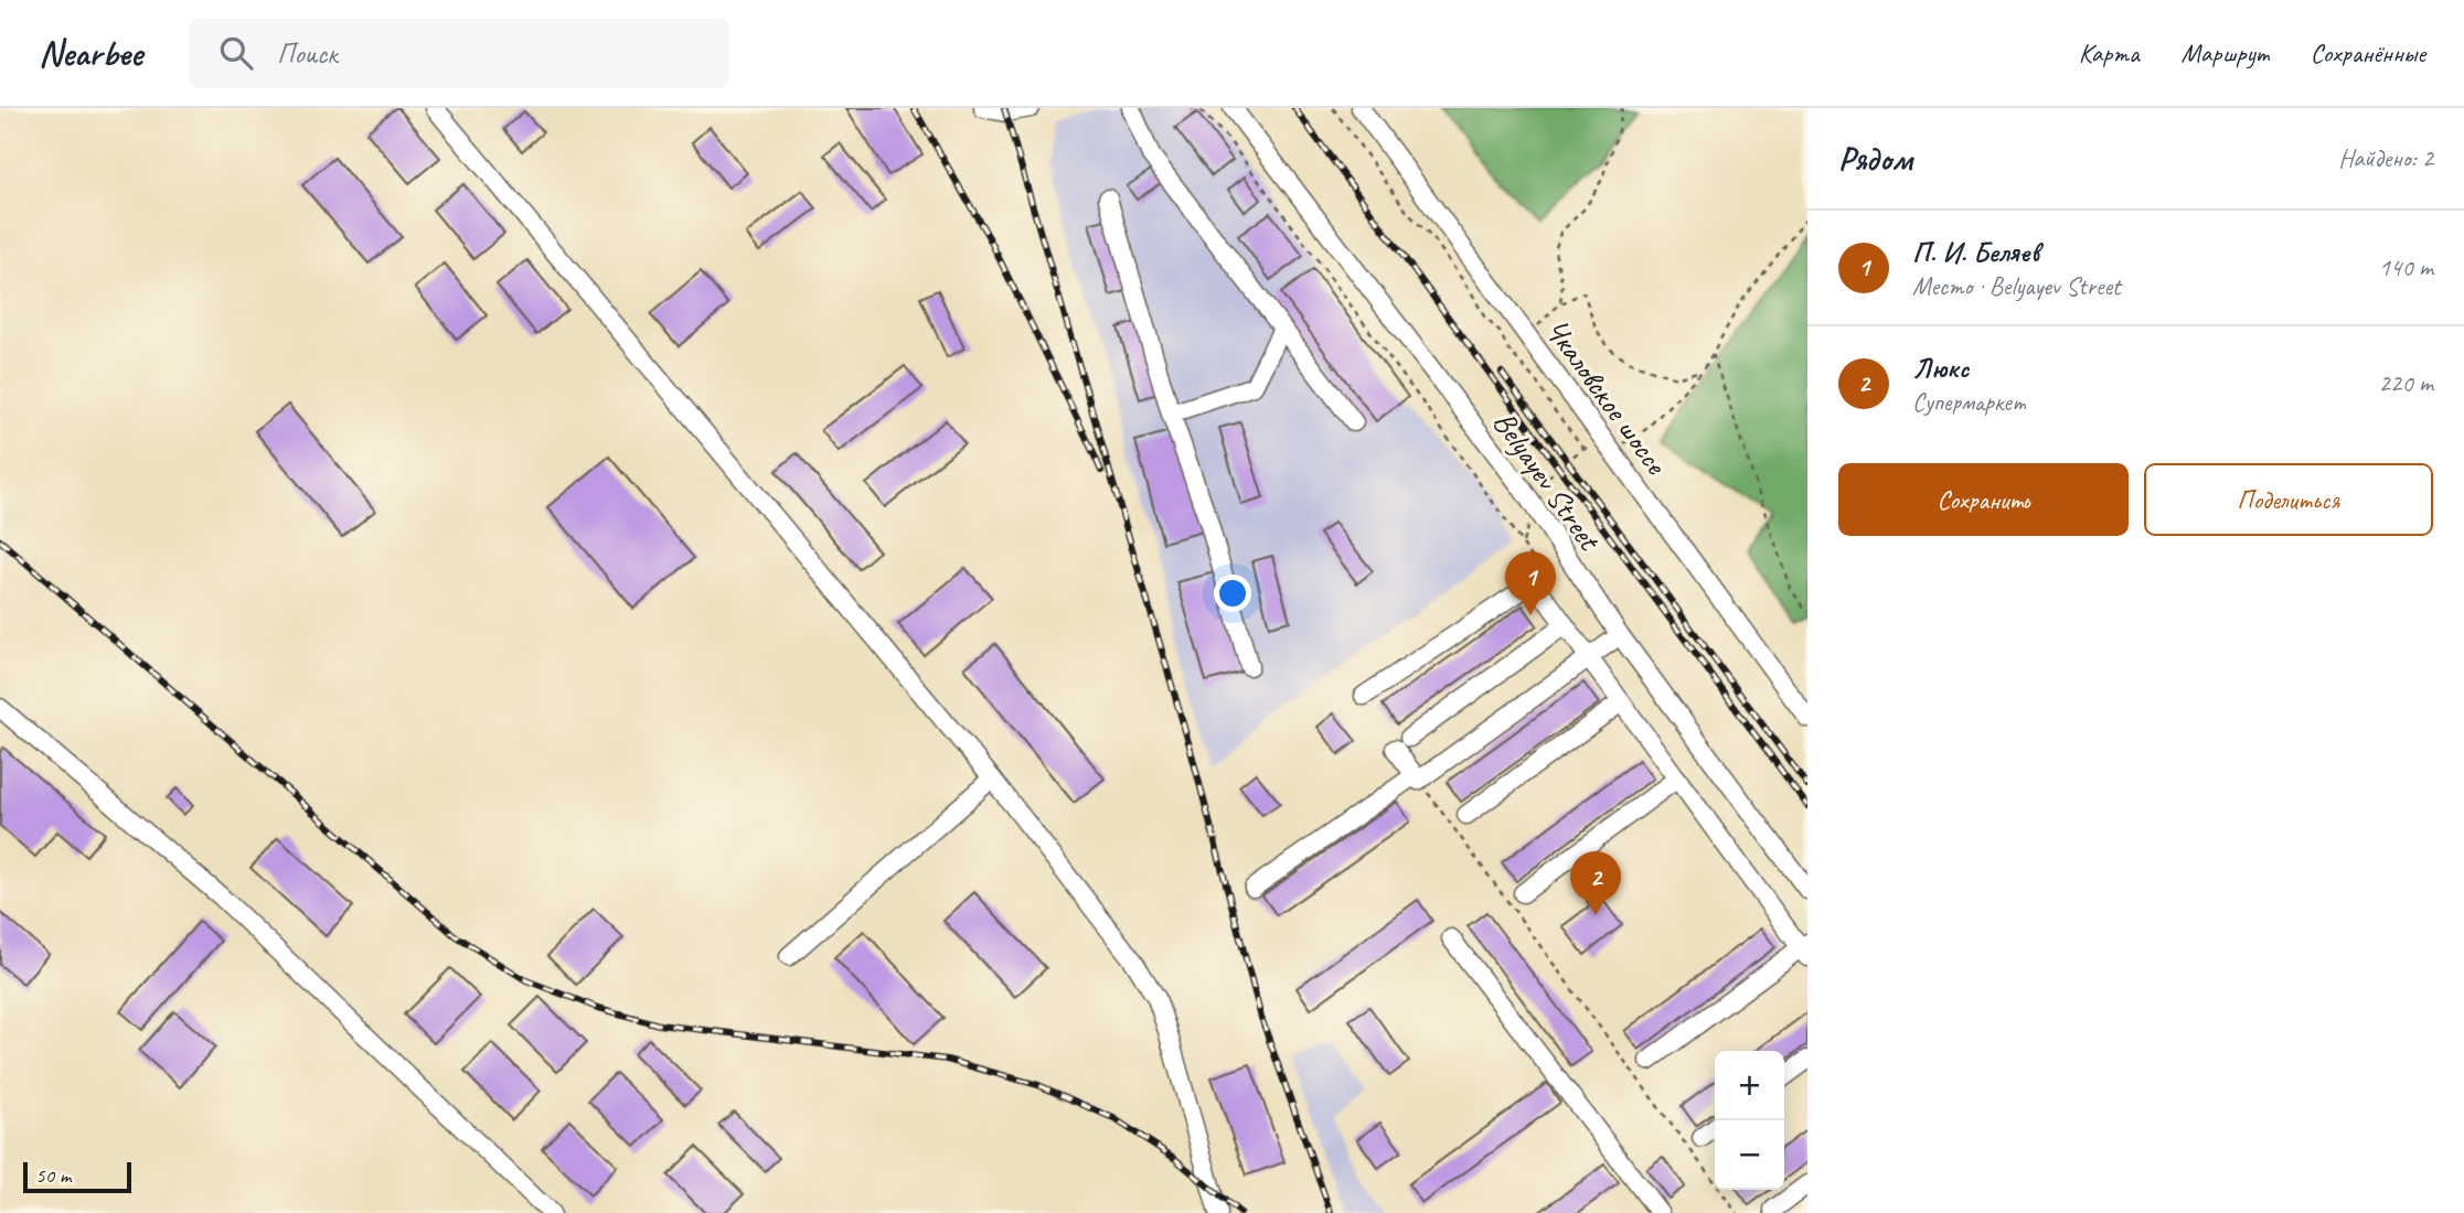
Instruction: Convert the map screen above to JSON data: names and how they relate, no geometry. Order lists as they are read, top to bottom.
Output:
{
  "streets": {
    "street": ["Чкаловское шоссе", "Belyayev Street"]
  },
  "scale_bar": "50 m",
  "page": {
    "header": "Nearbee",
    "search": "Поиск",
    "nav": ["Карта", "Маршрут", "Сохранённые"],
    "heading": ["Рядом", "Найдено: 2"],
    "list": [
      {
        "mark": "1",
        "name": "П. И. Беляев",
        "note": "Место · Belyayev Street",
        "value": "140 m"
      },
      {
        "mark": "2",
        "name": "Люкс",
        "note": "Супермаркет",
        "value": "220 m"
      }
    ],
    "buttons": ["Сохранить", "Поделиться"],
    "pins": ["1", "2"],
    "map_buttons": ["+", "−"],
    "scale": "50 m"
  }
}
